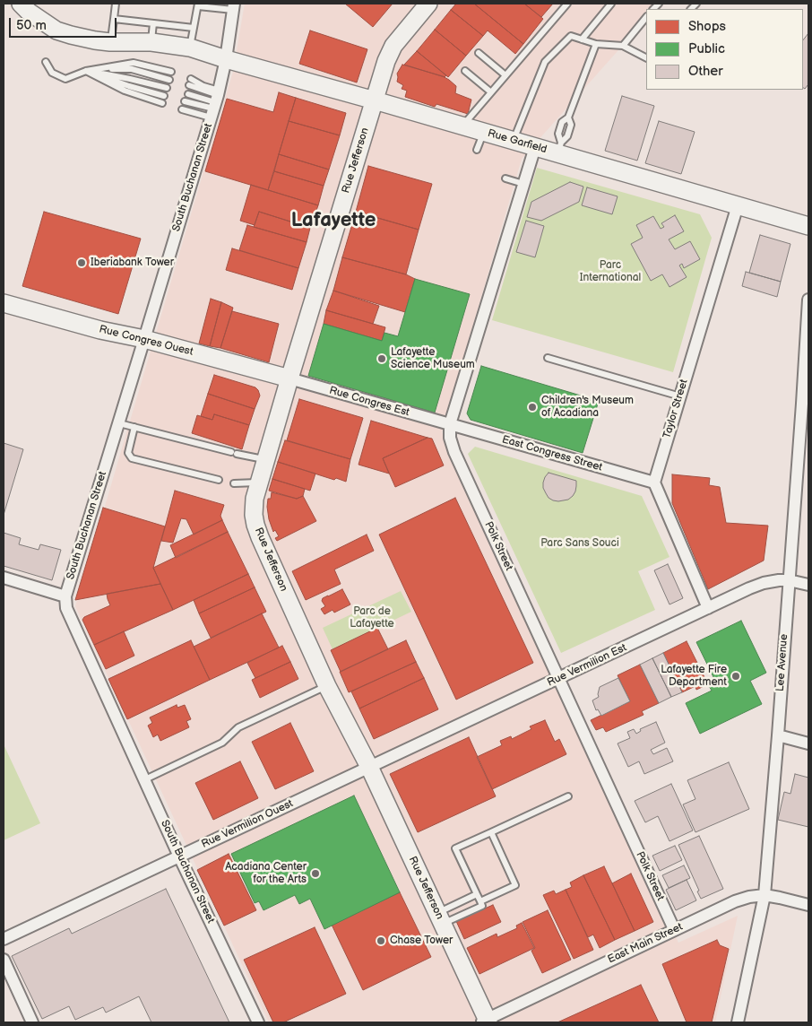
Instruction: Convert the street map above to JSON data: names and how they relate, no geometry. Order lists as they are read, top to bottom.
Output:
{
  "streets": {
    "street": [
      "Rue Garfield",
      "Rue Jefferson",
      "South Buchanan Street",
      "Rue Congres Ouest",
      "Rue Congres Est",
      "Taylor Street",
      "East Congress Street",
      "Polk Street",
      "Lee Avenue",
      "Rue Vermilion Est",
      "Rue Vermilion Ouest",
      "East Main Street"
    ]
  },
  "crossings": [
    ["Rue Garfield", "Rue Jefferson"],
    ["Rue Garfield", "South Buchanan Street"],
    ["Rue Garfield", "Taylor Street"],
    ["Rue Garfield", "Polk Street"],
    ["Rue Jefferson", "Rue Congres Ouest"],
    ["Rue Jefferson", "Rue Congres Est"],
    ["Rue Jefferson", "Rue Vermilion Est"],
    ["Rue Jefferson", "Rue Vermilion Ouest"],
    ["Rue Jefferson", "East Main Street"],
    ["South Buchanan Street", "Rue Congres Ouest"],
    ["South Buchanan Street", "Rue Vermilion Ouest"],
    ["Rue Congres Ouest", "Rue Congres Est"],
    ["Rue Congres Est", "East Congress Street"],
    ["Rue Congres Est", "Polk Street"],
    ["Taylor Street", "East Congress Street"],
    ["East Congress Street", "Polk Street"],
    ["Polk Street", "Rue Vermilion Est"],
    ["Polk Street", "East Main Street"],
    ["Lee Avenue", "Rue Vermilion Est"],
    ["Lee Avenue", "East Main Street"],
    ["Rue Vermilion Est", "Rue Vermilion Ouest"]
  ],
  "districts": ["Lafayette"],
  "parks": ["Parc International", "Parc Sans Souci", "Parc de Lafayette"],
  "places": [
    "Iberiabank Tower",
    "Lafayette Science Museum",
    "Children's Museum of Acadiana",
    "Lafayette Fire Department",
    "Acadiana Center for the Arts",
    "Chase Tower"
  ],
  "legend": ["Shops", "Public", "Other"],
  "scale_bar": "50 m"
}
